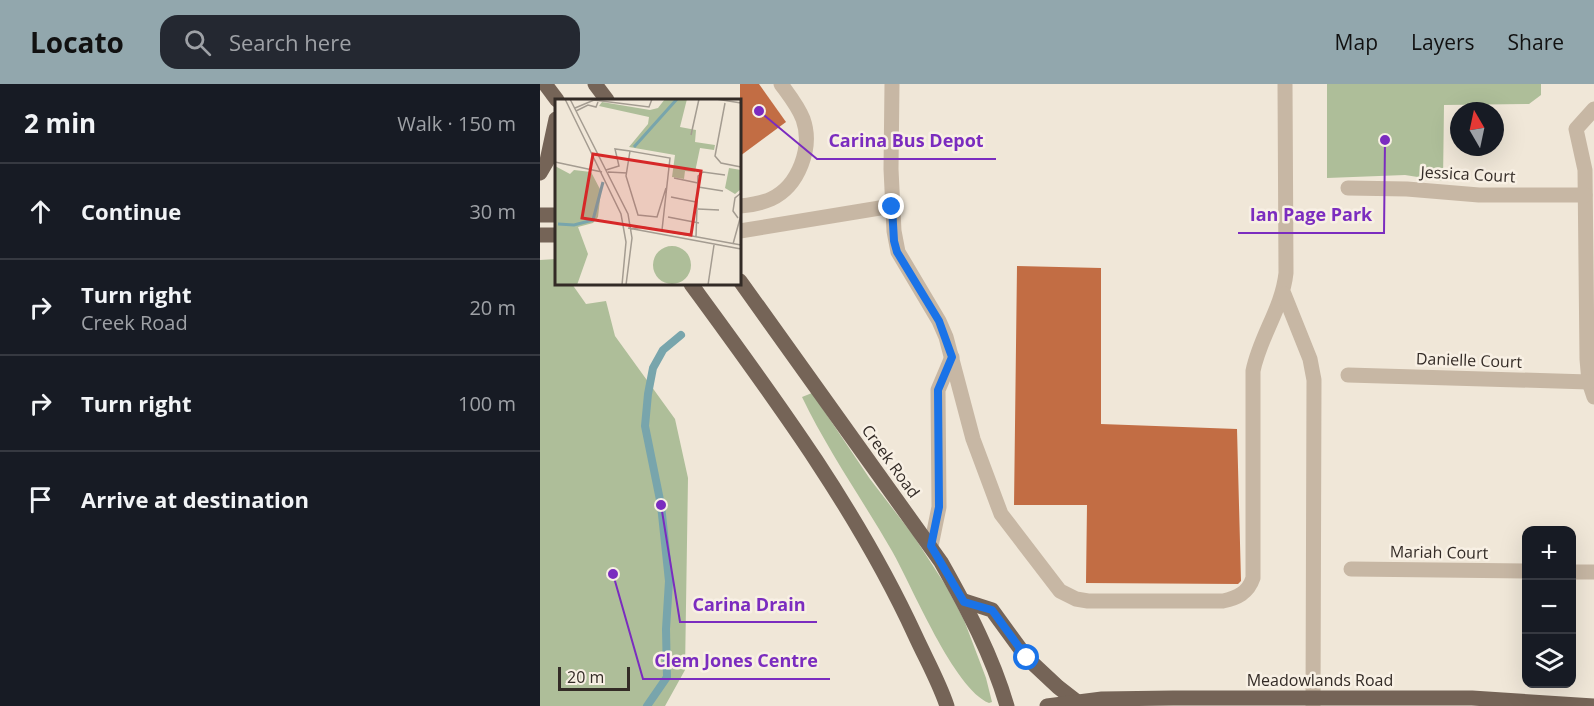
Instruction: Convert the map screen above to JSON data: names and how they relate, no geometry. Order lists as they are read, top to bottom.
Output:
{
  "streets": {
    "main road": ["Creek Road", "Meadowlands Road"],
    "lane": ["Jessica Court", "Danielle Court", "Mariah Court"]
  },
  "places": [
    "Carina Bus Depot",
    "Ian Page Park",
    "Carina Drain",
    "Clem Jones Centre"
  ],
  "scale_bar": "20 m",
  "north": "top",
  "page": {
    "header": "Locato",
    "search": "Search here",
    "nav": ["Map", "Layers", "Share"],
    "heading": ["2 min", "Walk · 150 m"],
    "list": [
      ["Continue", "30 m"],
      ["Turn right", "Creek Road", "20 m"],
      ["Turn right", "100 m"],
      "Arrive at destination"
    ],
    "map_buttons": ["+", "−"],
    "scale": "20 m"
  }
}
